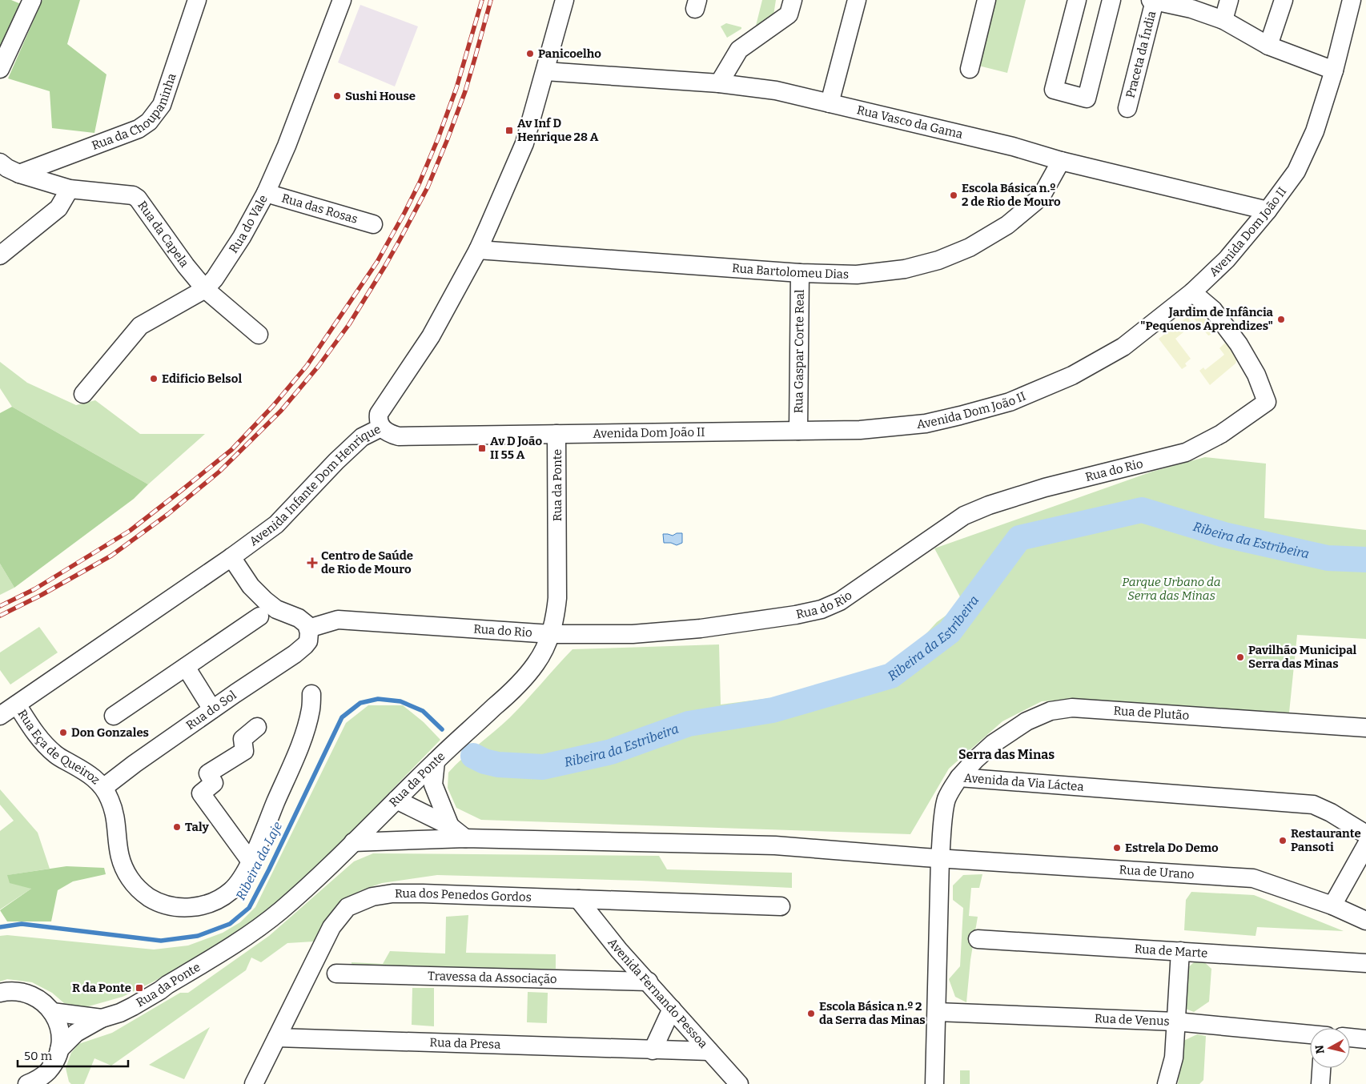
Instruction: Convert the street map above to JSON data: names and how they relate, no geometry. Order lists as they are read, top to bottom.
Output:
{
  "streets": {
    "street": [
      "Praceta da Índia",
      "Rua da Choupaninha",
      "Rua Vasco da Gama",
      "Rua das Rosas",
      "Rua do Vale",
      "Avenida Dom João II",
      "Rua da Capela",
      "Rua Bartolomeu Dias",
      "Rua Gaspar Corte Real",
      "Rua do Rio",
      "Avenida Infante Dom Henrique",
      "Rua da Ponte",
      "Rua do Sol",
      "Rua de Plutão",
      "Rua Eça de Queiroz",
      "Avenida da Via Láctea",
      "Rua de Urano",
      "Rua dos Penedos Gordos",
      "Rua de Marte",
      "Travessa da Associação",
      "Avenida Fernando Pessoa",
      "Rua de Venus",
      "Rua da Presa"
    ]
  },
  "crossings": [
    ["Praceta da Índia", "Avenida Dom João II"],
    ["Rua da Choupaninha", "Rua da Capela"],
    ["Rua Vasco da Gama", "Avenida Dom João II"],
    ["Rua Vasco da Gama", "Rua Bartolomeu Dias"],
    ["Rua Vasco da Gama", "Avenida Infante Dom Henrique"],
    ["Rua das Rosas", "Rua do Vale"],
    ["Rua do Vale", "Rua da Capela"],
    ["Avenida Dom João II", "Rua Gaspar Corte Real"],
    ["Avenida Dom João II", "Rua do Rio"],
    ["Avenida Dom João II", "Avenida Infante Dom Henrique"],
    ["Avenida Dom João II", "Rua da Ponte"],
    ["Rua Bartolomeu Dias", "Rua Gaspar Corte Real"],
    ["Rua Bartolomeu Dias", "Avenida Infante Dom Henrique"],
    ["Rua do Rio", "Rua da Ponte"],
    ["Rua do Rio", "Rua do Sol"],
    ["Avenida Infante Dom Henrique", "Rua Eça de Queiroz"],
    ["Rua da Ponte", "Rua de Urano"],
    ["Rua do Sol", "Rua Eça de Queiroz"],
    ["Rua de Plutão", "Avenida da Via Láctea"],
    ["Avenida da Via Láctea", "Rua de Urano"],
    ["Avenida da Via Láctea", "Rua de Venus"],
    ["Rua dos Penedos Gordos", "Avenida Fernando Pessoa"],
    ["Rua dos Penedos Gordos", "Rua da Presa"],
    ["Travessa da Associação", "Avenida Fernando Pessoa"],
    ["Avenida Fernando Pessoa", "Rua da Presa"]
  ],
  "districts": ["Serra das Minas"],
  "water": ["Ribeira da Estribeira", "Ribeira da Laje"],
  "parks": ["Parque Urbano da Serra das Minas"],
  "places": {
    "other": [
      "Panicoelho",
      "Sushi House",
      "Escola Básica n.º 2 de Rio de Mouro",
      "Jardim de Infância \"Pequenos Aprendizes\"",
      "Edificio Belsol",
      "Pavilhão Municipal Serra das Minas",
      "Don Gonzales",
      "Taly",
      "Restaurante Pansoti",
      "Estrela Do Demo",
      "Escola Básica n.º 2 da Serra das Minas"
    ],
    "transit": ["Av Inf D Henrique 28 A", "Av D João II 55 A", "R da Ponte"],
    "health": ["Centro de Saúde de Rio de Mouro"]
  },
  "scale_bar": "50 m",
  "north": "left"
}
